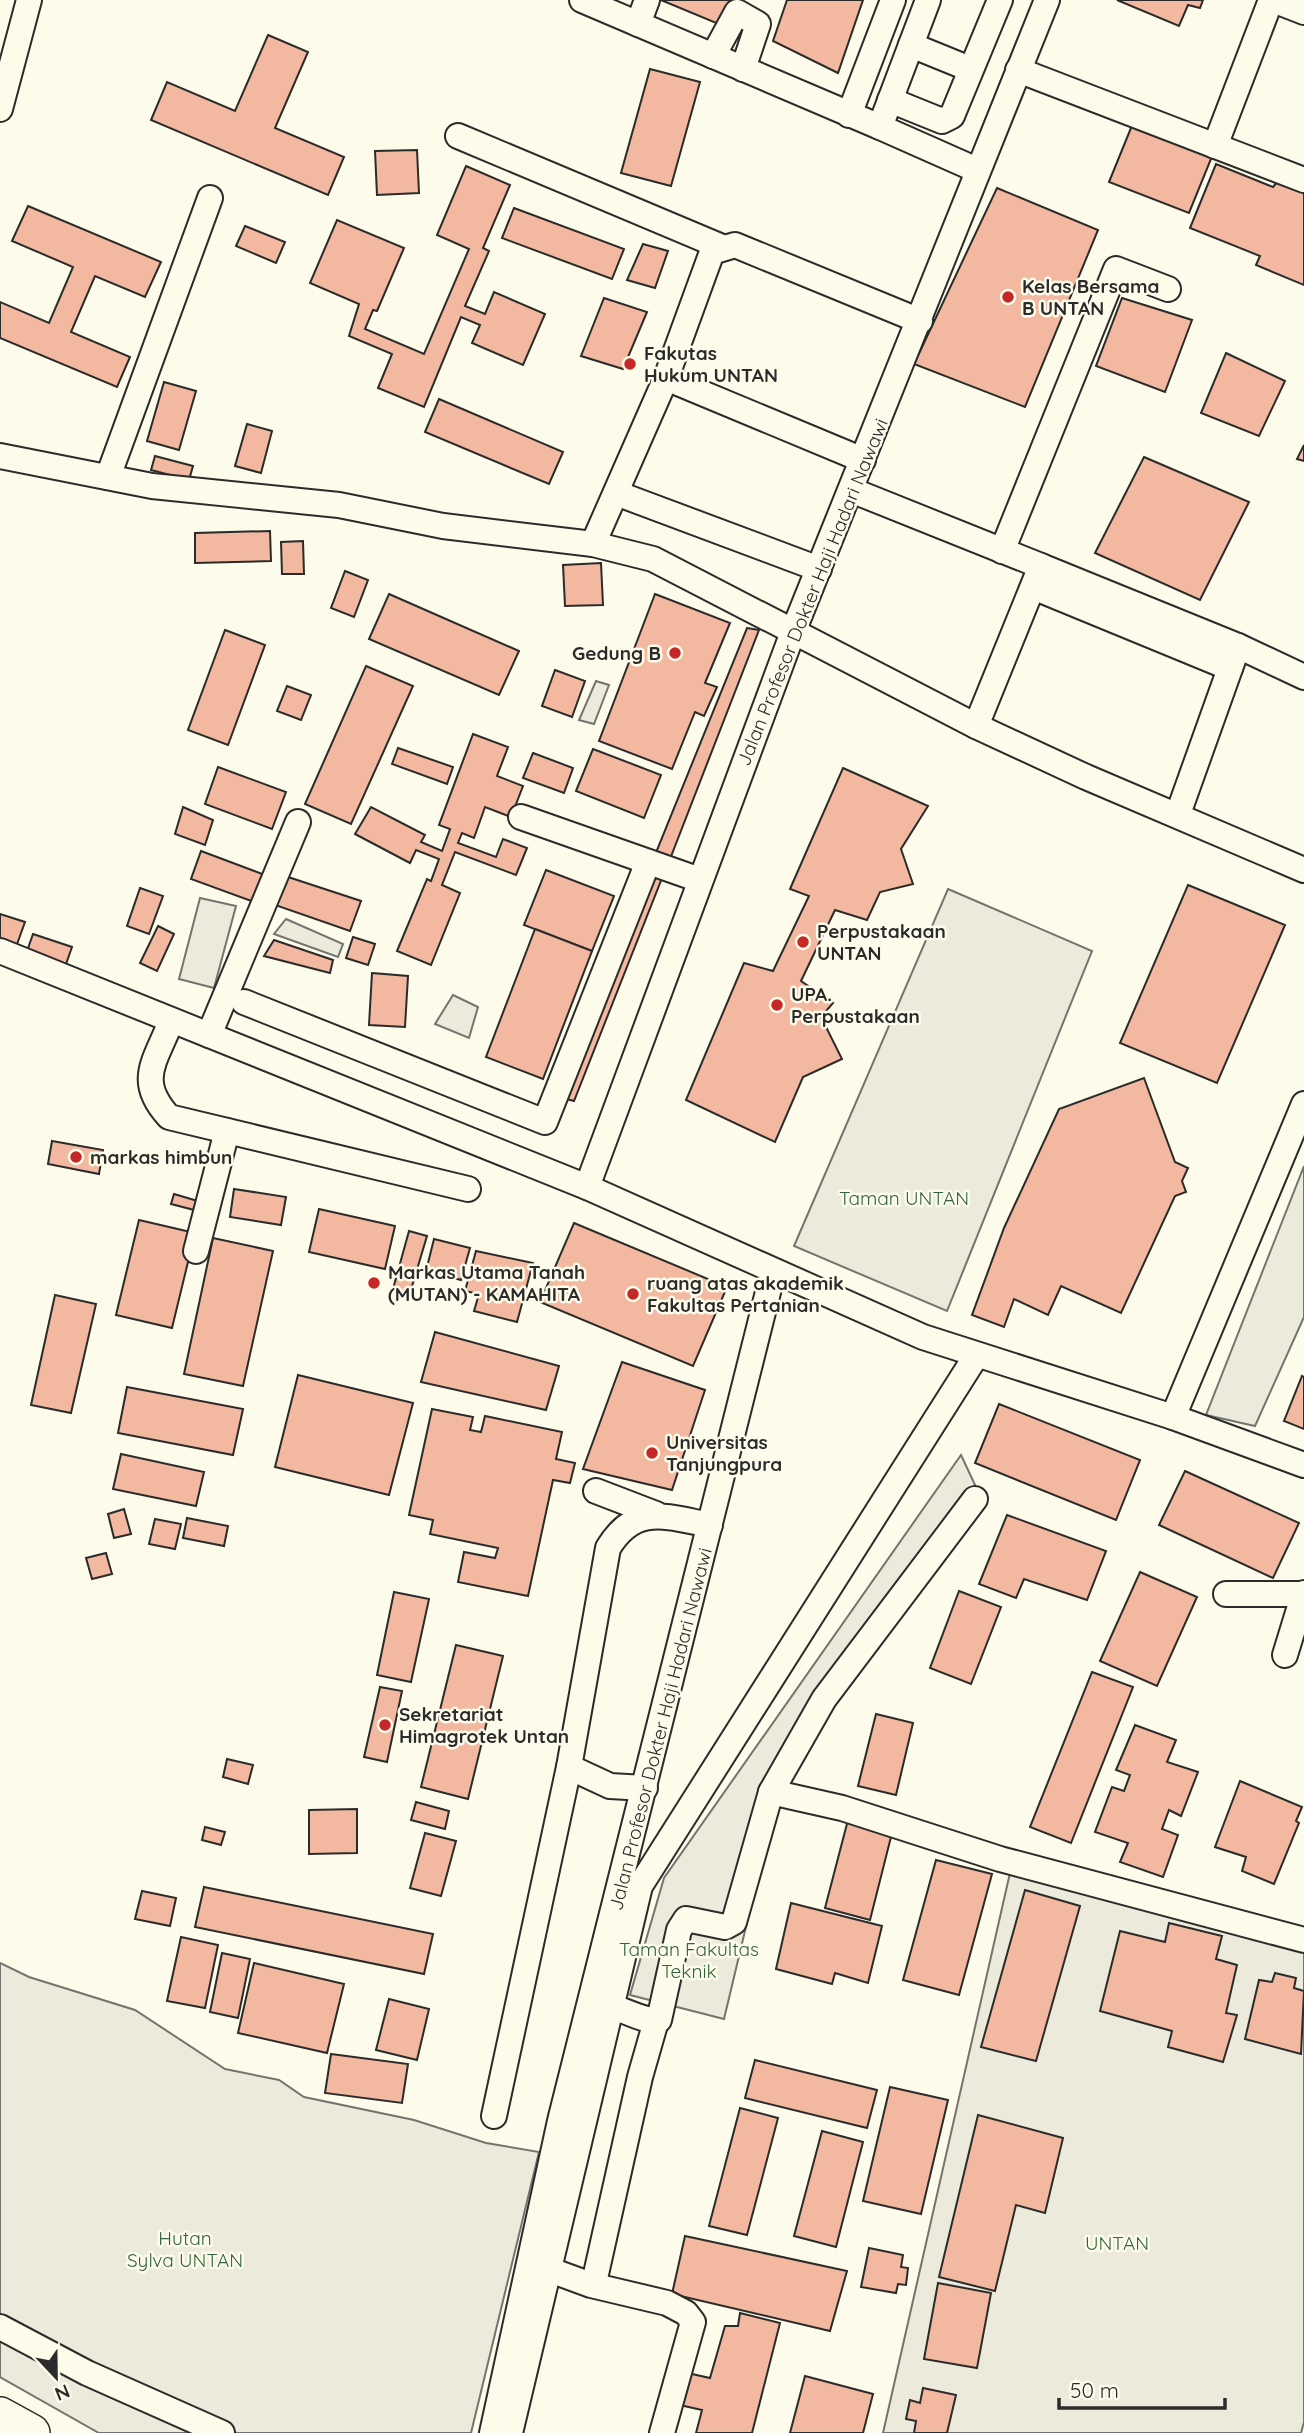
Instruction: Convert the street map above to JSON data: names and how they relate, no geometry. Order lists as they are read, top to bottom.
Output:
{
  "streets": {
    "street": ["Jalan Profesor Dokter Haji Hadari Nawawi"]
  },
  "parks": [
    "Taman UNTAN",
    "Taman Fakultas Teknik",
    "Hutan Sylva UNTAN",
    "UNTAN"
  ],
  "places": [
    "Kelas Bersama B UNTAN",
    "Fakutas Hukum UNTAN",
    "Gedung B",
    "Perpustakaan UNTAN",
    "UPA. Perpustakaan",
    "markas himbun",
    "Markas Utama Tanah (MUTAN) - KAMAHITA",
    "ruang atas akademik Fakultas Pertanian",
    "Universitas Tanjungpura",
    "Sekretariat Himagrotek Untan"
  ],
  "scale_bar": "50 m",
  "north": "bottom"
}
